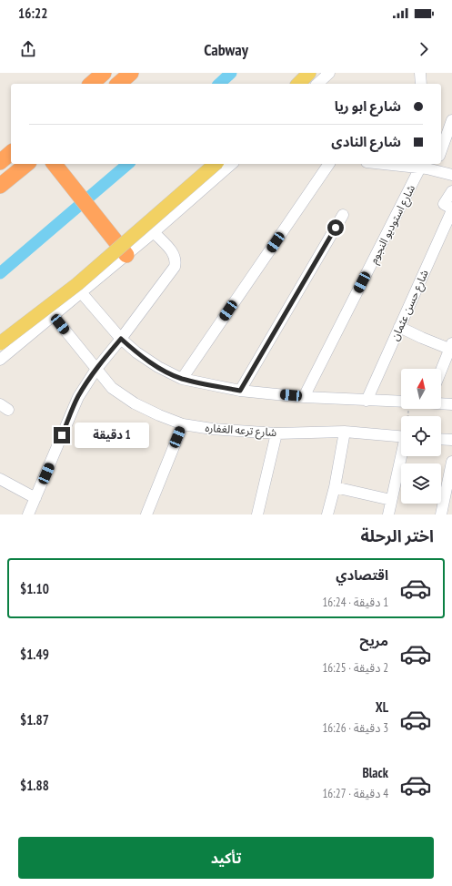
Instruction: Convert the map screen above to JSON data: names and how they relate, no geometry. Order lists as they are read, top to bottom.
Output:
{
  "streets": {
    "street": ["شارع استوديو النجوم", "شارع حسن عثمان", "شارع ترعه الغفاره"]
  },
  "north": "top",
  "page": {
    "status": "16:22",
    "header": "Cabway",
    "banner": ["شارع ابو ريا", "شارع النادى"],
    "bubble": "1 دقيقة",
    "heading": "اختر الرحلة",
    "list": [
      {
        "name": "اقتصادي",
        "note": "1 دقيقة · 16:24",
        "value": "$1.10"
      },
      {
        "name": "مريح",
        "note": "2 دقيقة · 16:25",
        "value": "$1.49"
      },
      {
        "name": "XL",
        "note": "3 دقيقة · 16:26",
        "value": "$1.87"
      },
      {
        "name": "Black",
        "note": "4 دقيقة · 16:27",
        "value": "$1.88"
      }
    ],
    "buttons": "تأكيد"
  }
}
